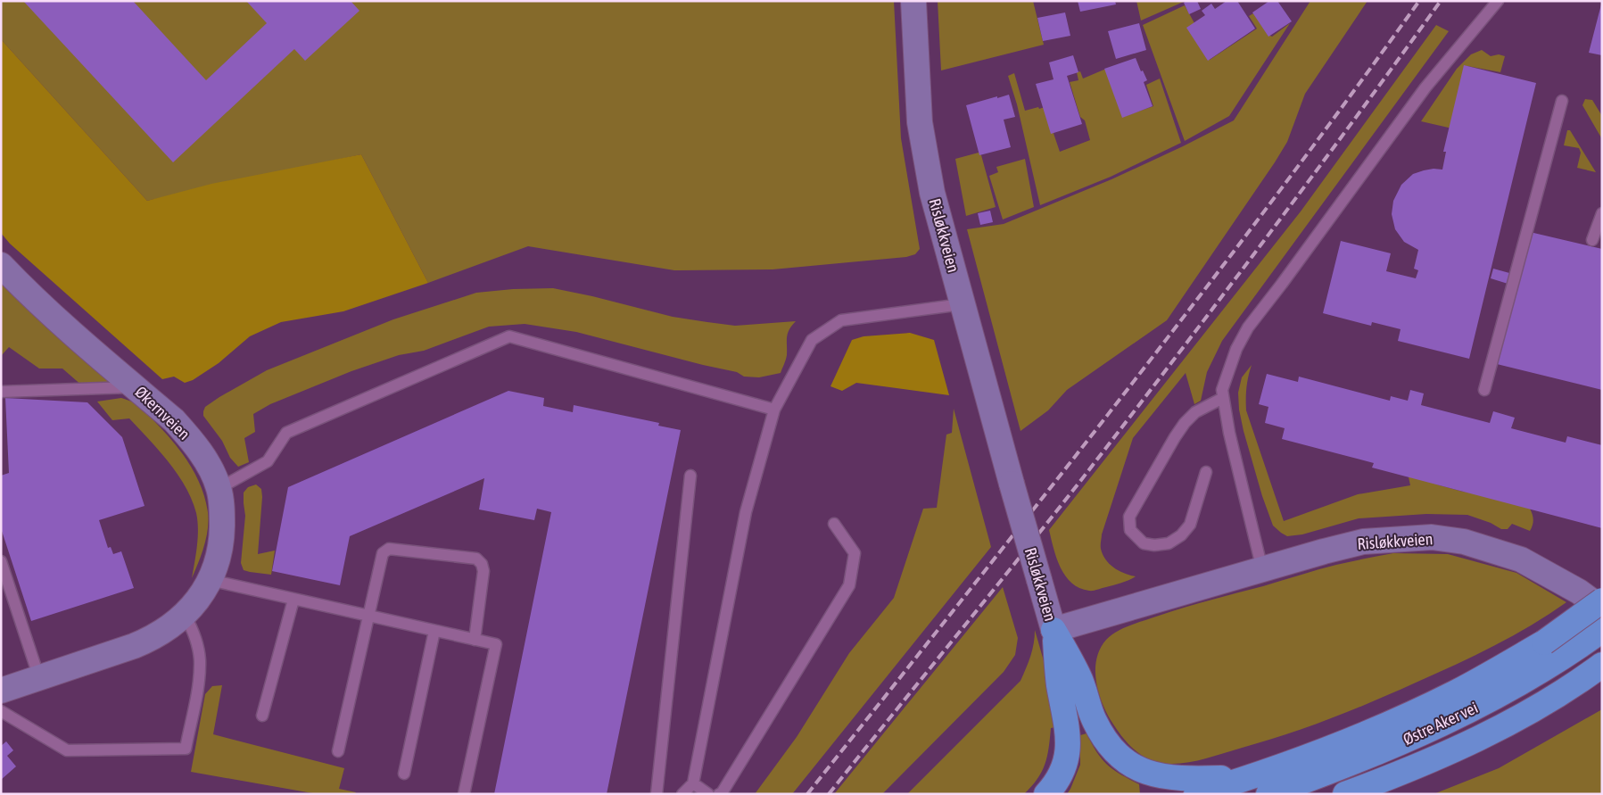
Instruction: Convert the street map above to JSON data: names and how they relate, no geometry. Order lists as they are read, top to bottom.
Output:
{
  "streets": {
    "highway": ["Østre Aker vei"],
    "street": ["Risløkkveien", "Økernveien"]
  }
}
